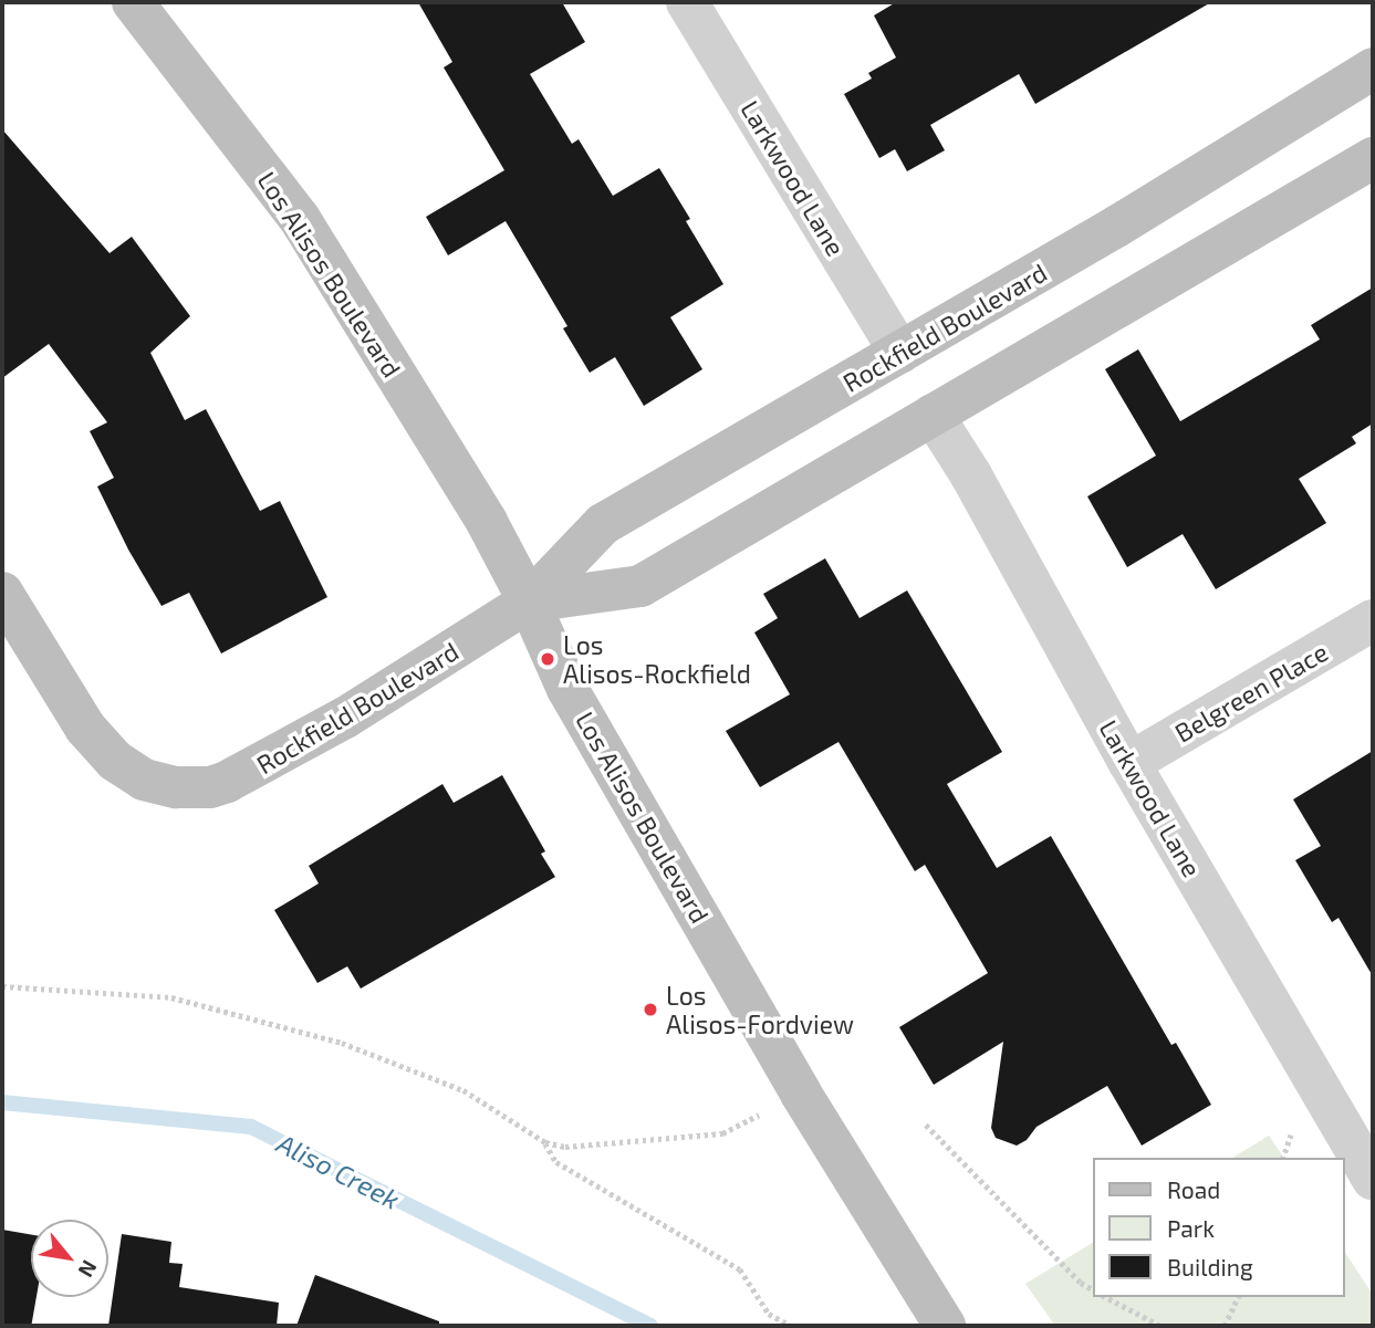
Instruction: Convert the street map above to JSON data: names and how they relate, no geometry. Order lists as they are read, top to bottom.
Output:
{
  "streets": {
    "main road": ["Los Alisos Boulevard", "Rockfield Boulevard"],
    "street": ["Larkwood Lane", "Belgreen Place"]
  },
  "crossings": [
    ["Larkwood Lane", "Rockfield Boulevard"],
    ["Larkwood Lane", "Belgreen Place"],
    ["Los Alisos Boulevard", "Rockfield Boulevard"]
  ],
  "water": ["Aliso Creek"],
  "places": ["Los Alisos-Rockfield", "Los Alisos-Fordview"],
  "legend": ["Road", "Park", "Building"],
  "north": "bottom right"
}
